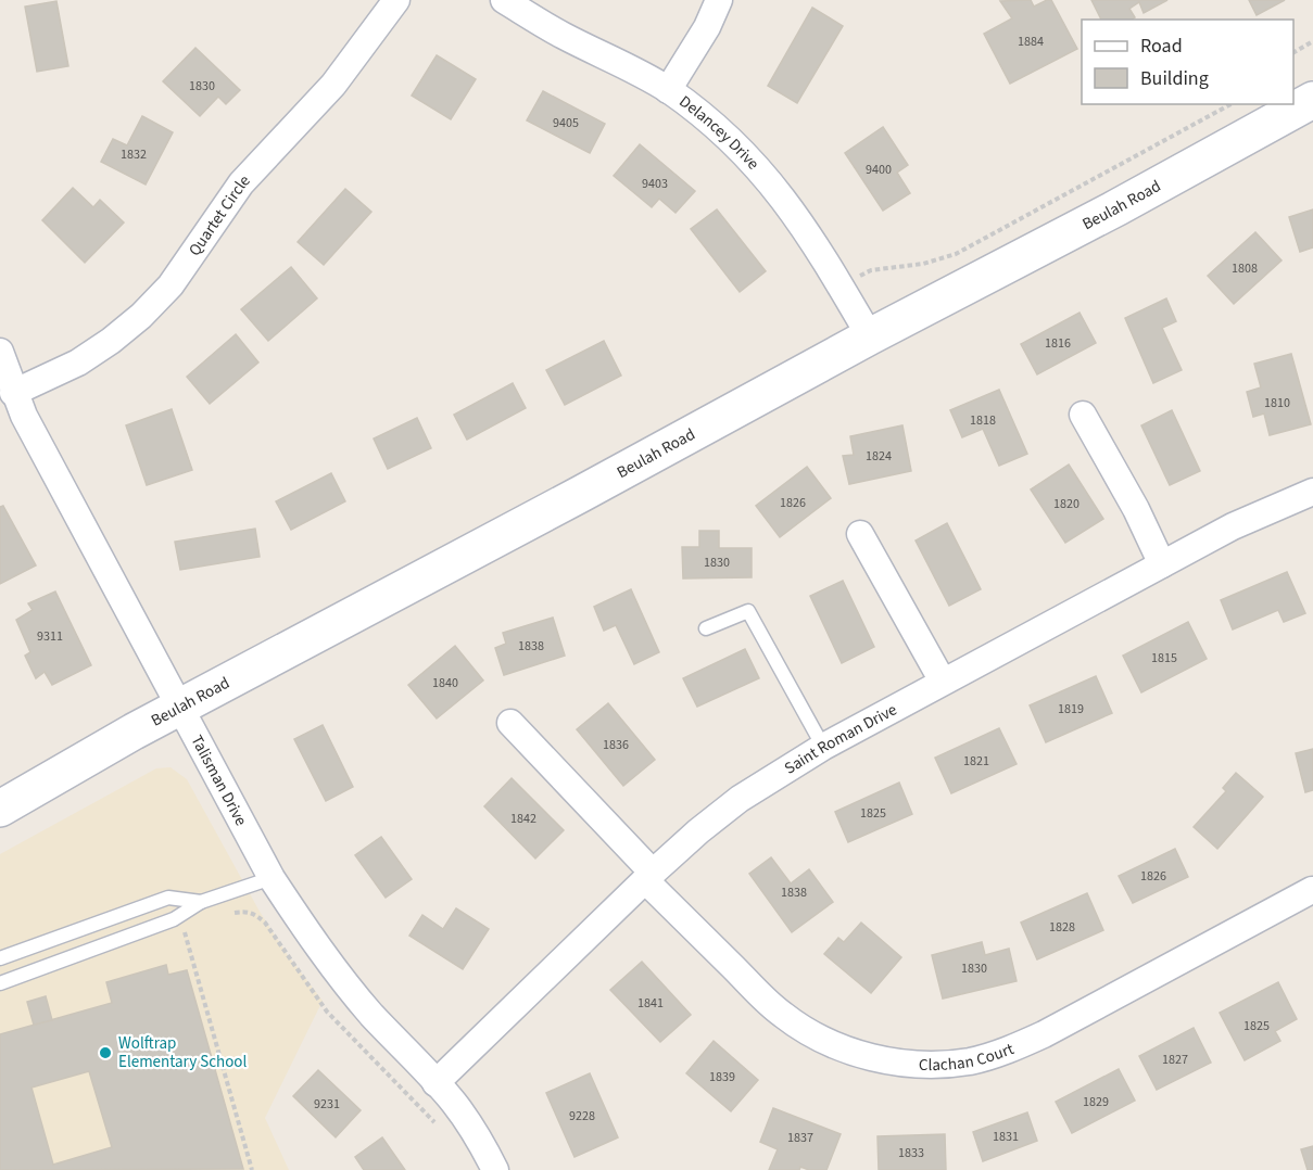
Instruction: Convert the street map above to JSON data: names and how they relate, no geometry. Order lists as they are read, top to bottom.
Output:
{
  "streets": {
    "main road": ["Beulah Road"],
    "street": [
      "Delancey Drive",
      "Quartet Circle",
      "Saint Roman Drive",
      "Talisman Drive",
      "Clachan Court"
    ]
  },
  "crossings": [
    ["Delancey Drive", "Beulah Road"],
    ["Beulah Road", "Talisman Drive"],
    ["Quartet Circle", "Talisman Drive"],
    ["Saint Roman Drive", "Talisman Drive"],
    ["Saint Roman Drive", "Clachan Court"]
  ],
  "places": ["Wolftrap Elementary School"],
  "house_numbers": [
    "1884",
    "1830",
    "9405",
    "1832",
    "9400",
    "9403",
    "1808",
    "1816",
    "1810",
    "1818",
    "1824",
    "1826",
    "1820",
    "1830",
    "9311",
    "1838",
    "1815",
    "1840",
    "1819",
    "1836",
    "1821",
    "1825",
    "1842",
    "1826",
    "1838",
    "1828",
    "1830",
    "1841",
    "1825",
    "1827",
    "1839",
    "1829",
    "9231",
    "9228",
    "1831",
    "1837",
    "1833"
  ],
  "legend": ["Road", "Building"]
}
